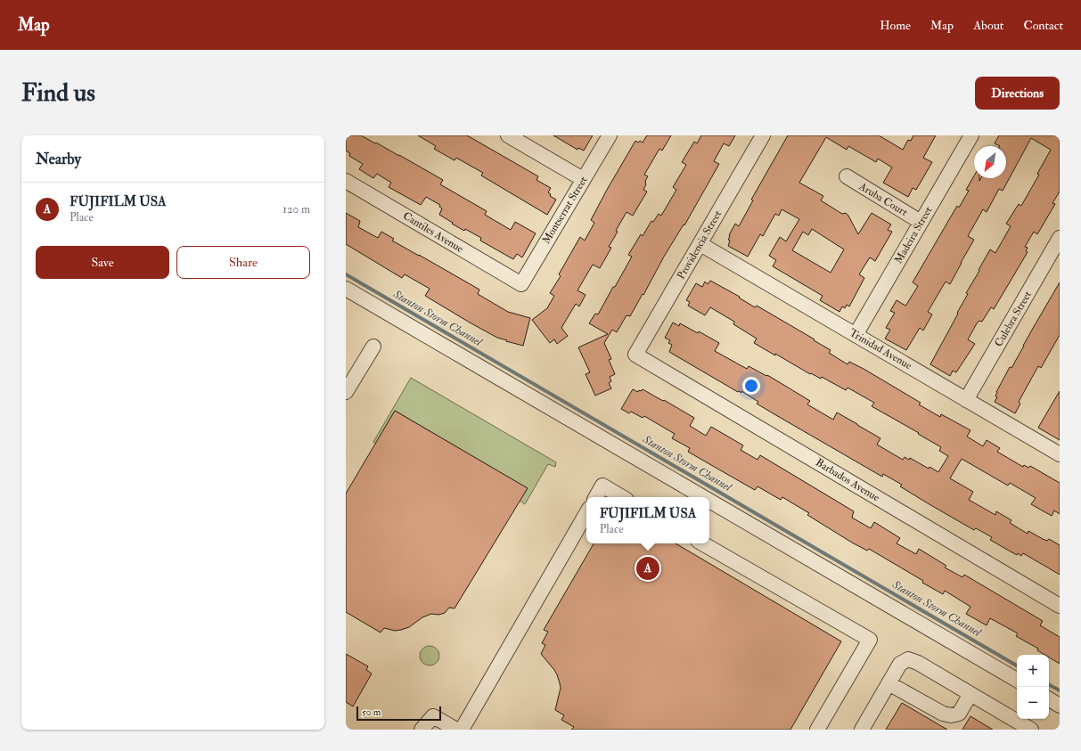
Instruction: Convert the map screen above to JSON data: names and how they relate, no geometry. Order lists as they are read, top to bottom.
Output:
{
  "streets": {
    "street": [
      "Aruba Court",
      "Montserrat Street",
      "Cantiles Avenue",
      "Madeira Street",
      "Providencia Street",
      "Culebra Street",
      "Trinidad Avenue",
      "Barbados Avenue"
    ]
  },
  "crossings": [
    ["Aruba Court", "Madeira Street"],
    ["Montserrat Street", "Cantiles Avenue"],
    ["Madeira Street", "Trinidad Avenue"],
    ["Providencia Street", "Trinidad Avenue"],
    ["Providencia Street", "Barbados Avenue"],
    ["Culebra Street", "Trinidad Avenue"]
  ],
  "water": ["Stanton Storm Channel"],
  "scale_bar": "50 m",
  "north": "bottom left",
  "page": {
    "header": "Map",
    "nav": [
      "Home",
      "Map",
      "About",
      "Contact"
    ],
    "buttons": [
      "Directions",
      ["Save", "Share"]
    ],
    "title": "Find us",
    "heading": "Nearby",
    "list": [
      {
        "mark": "A",
        "name": "FUJIFILM USA",
        "note": "Place",
        "value": "120 m"
      }
    ],
    "popup": ["FUJIFILM USA", "Place"],
    "pins": "A",
    "map_buttons": ["+", "−"],
    "scale": "50 m"
  }
}
